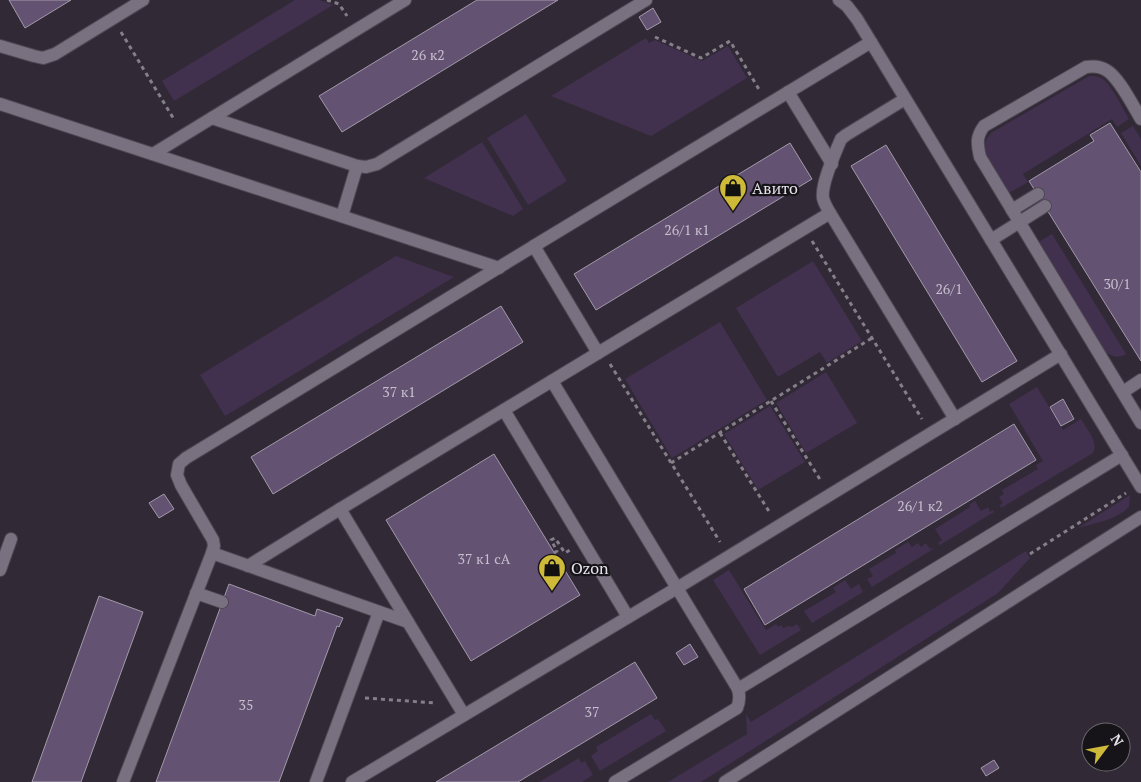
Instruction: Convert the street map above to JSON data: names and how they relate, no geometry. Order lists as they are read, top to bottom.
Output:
{
  "places": {
    "shop": ["Авито", "Ozon"]
  },
  "house_numbers": [
    "26 к2",
    "26/1 к1",
    "30/1",
    "26/1",
    "37 к1",
    "26/1 к2",
    "37 к1 сА",
    "35",
    "37"
  ],
  "north": "top right"
}
